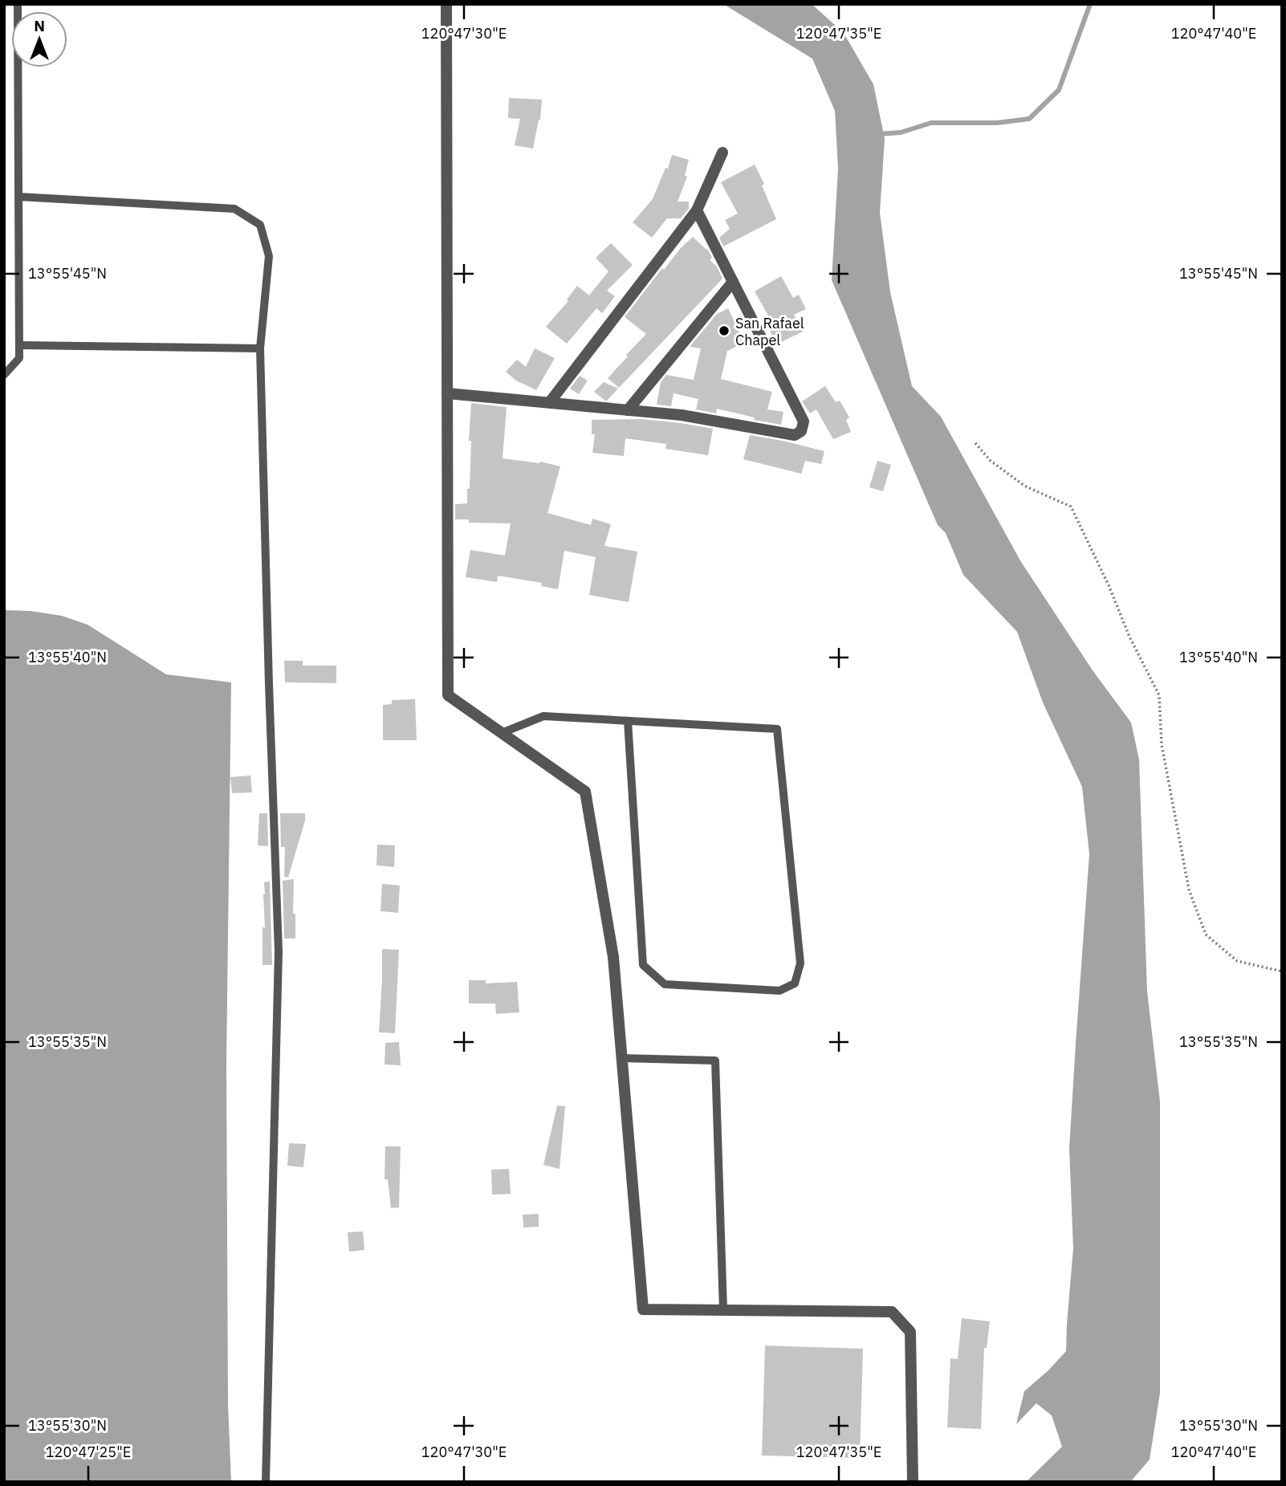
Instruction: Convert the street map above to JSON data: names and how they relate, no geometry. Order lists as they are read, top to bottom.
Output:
{
  "places": ["San Rafael Chapel"],
  "north": "top",
  "coordinates": [
    "120°47'30\"E",
    "120°47'35\"E",
    "120°47'40\"E",
    "13°55'45\"N",
    "13°55'40\"N",
    "13°55'35\"N",
    "13°55'30\"N",
    "120°47'25\"E"
  ]
}
